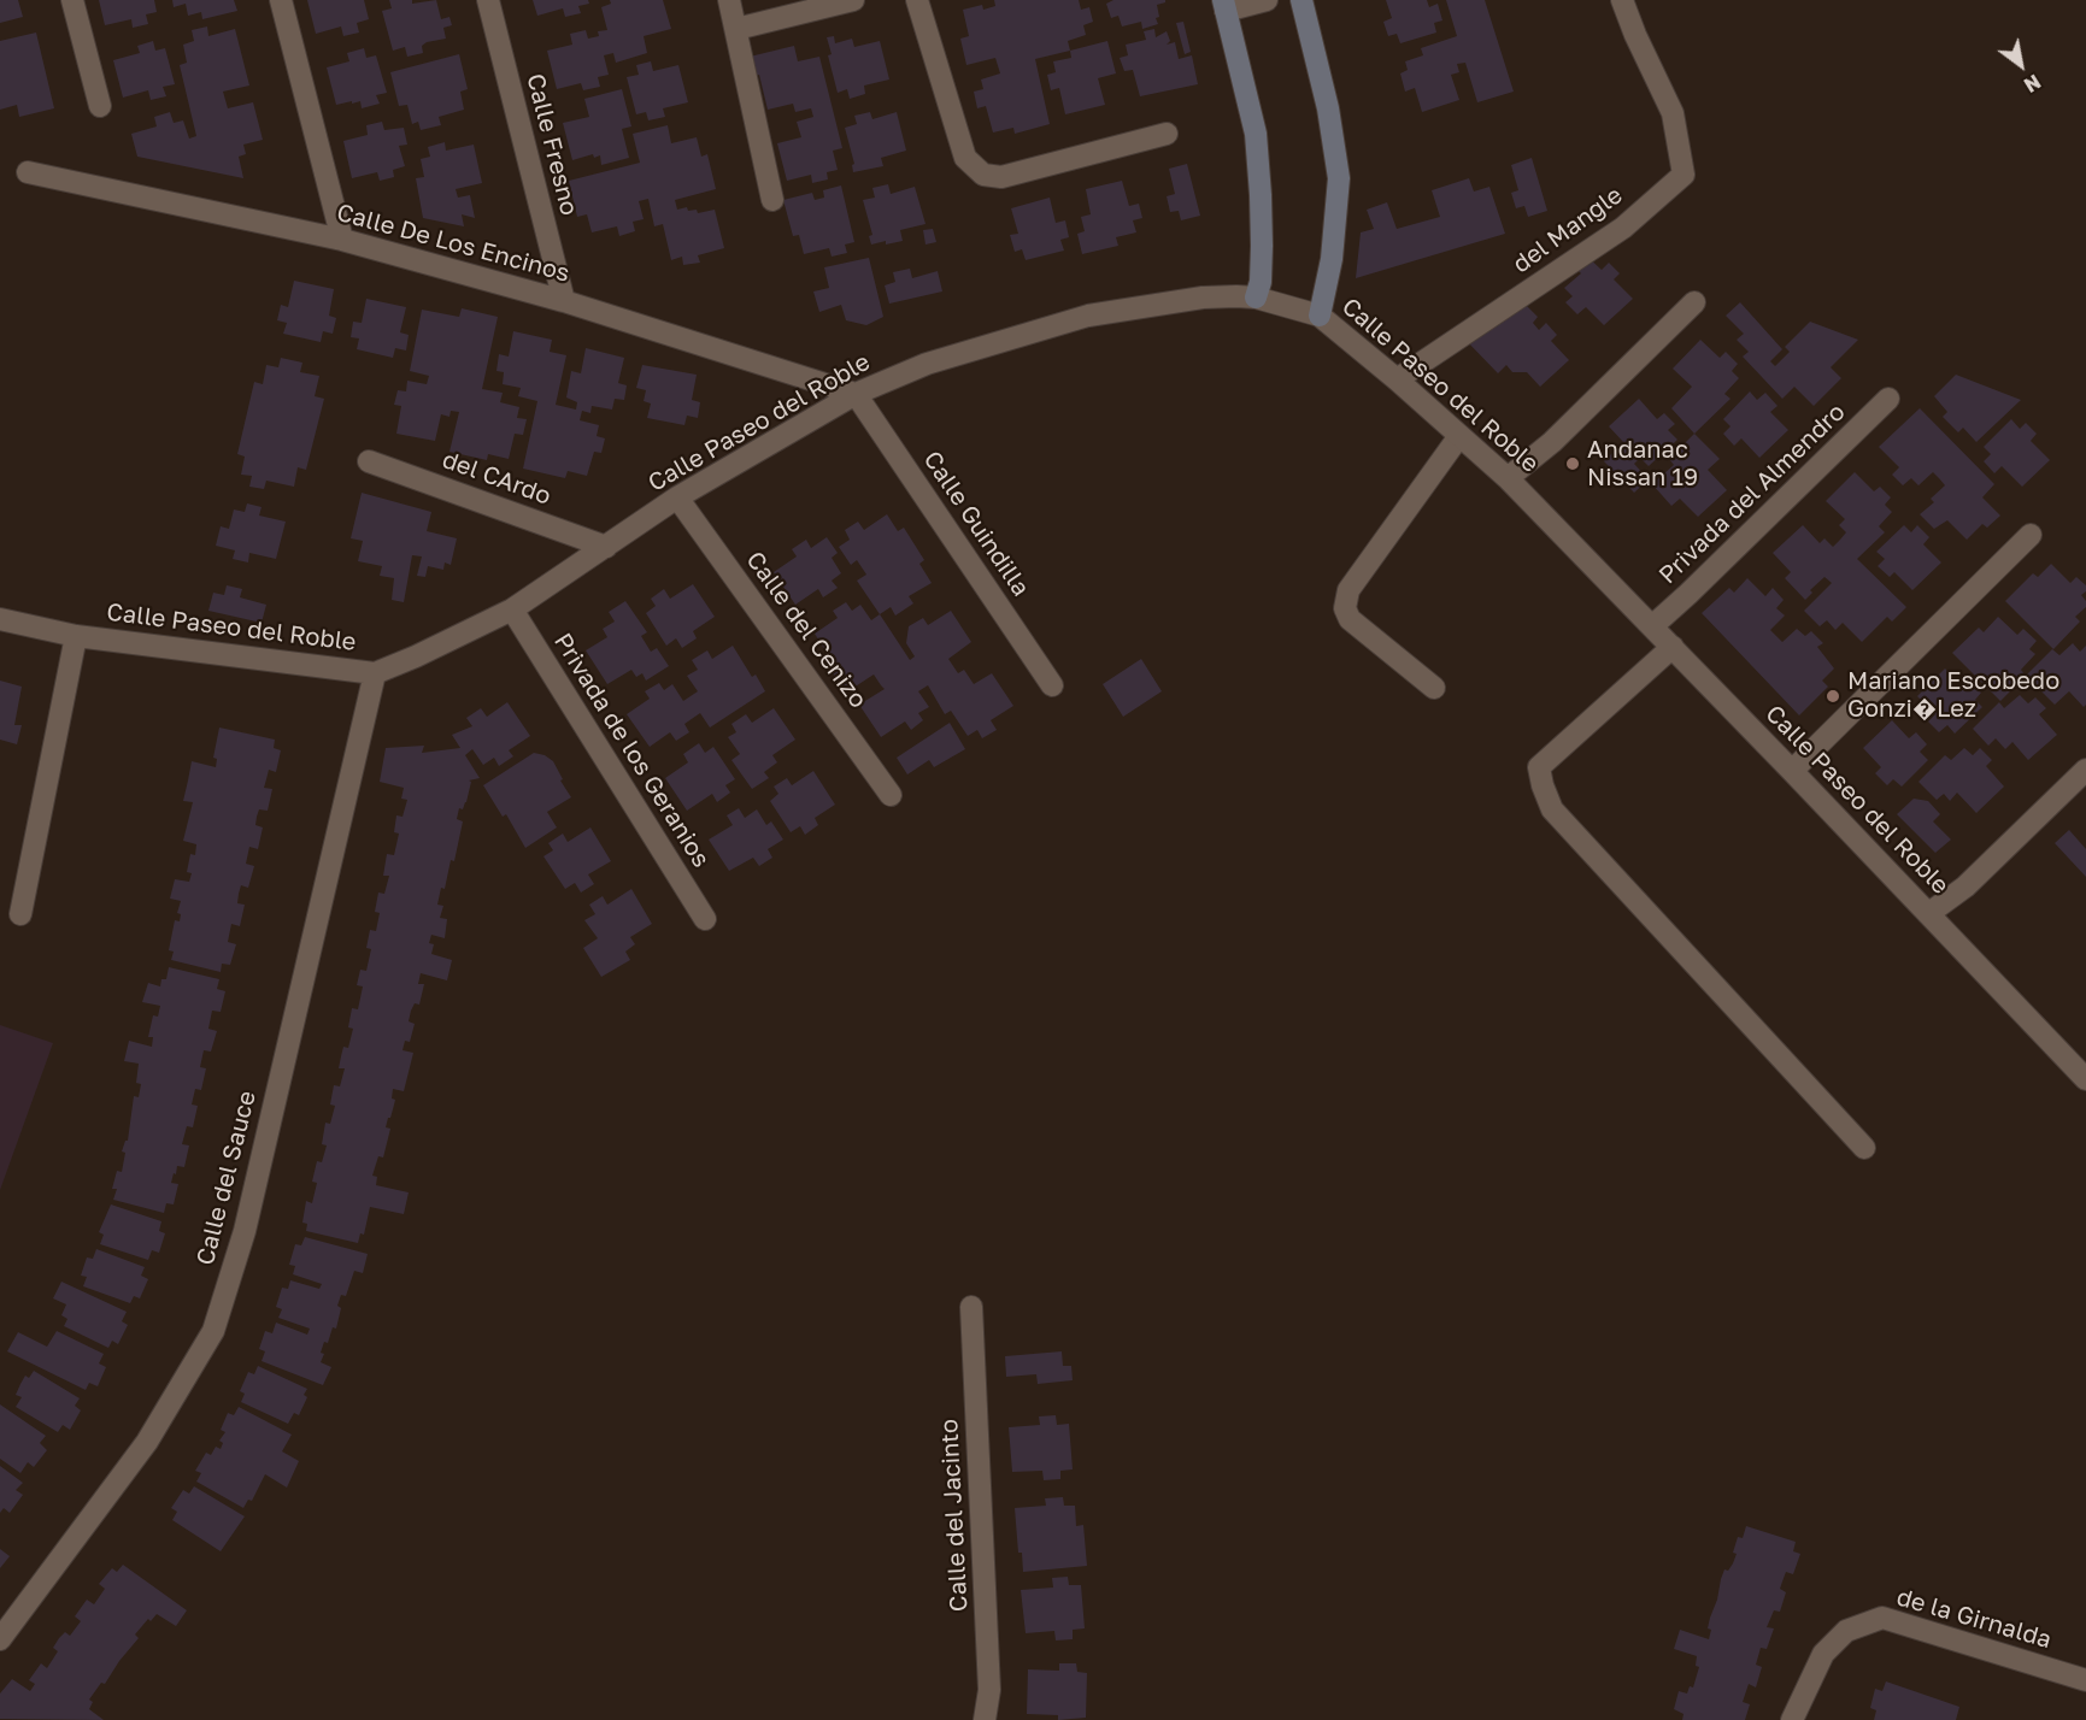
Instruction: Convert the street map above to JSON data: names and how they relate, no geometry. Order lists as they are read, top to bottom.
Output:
{
  "streets": {
    "street": [
      "Calle Fresno",
      "del Mangle",
      "Calle De Los Encinos",
      "Calle Paseo del Roble",
      "del CArdo",
      "Privada del Almendro",
      "Calle Guindilla",
      "Calle del Cenizo",
      "Privada de los Geranios",
      "Calle del Sauce",
      "Calle del Jacinto",
      "de la Girnalda"
    ]
  },
  "crossings": [
    ["Calle Fresno", "Calle De Los Encinos"],
    ["del Mangle", "Calle Paseo del Roble"],
    ["Calle De Los Encinos", "Calle Paseo del Roble"],
    ["Calle De Los Encinos", "Calle Guindilla"],
    ["Calle Paseo del Roble", "del CArdo"],
    ["Calle Paseo del Roble", "Privada del Almendro"],
    ["Calle Paseo del Roble", "Calle Guindilla"],
    ["Calle Paseo del Roble", "Calle del Cenizo"],
    ["Calle Paseo del Roble", "Privada de los Geranios"],
    ["Calle Paseo del Roble", "Calle del Sauce"]
  ],
  "places": ["Andanac Nissan 19", "Mariano Escobedo Gonzi�Lez"],
  "north": "bottom right"
}
